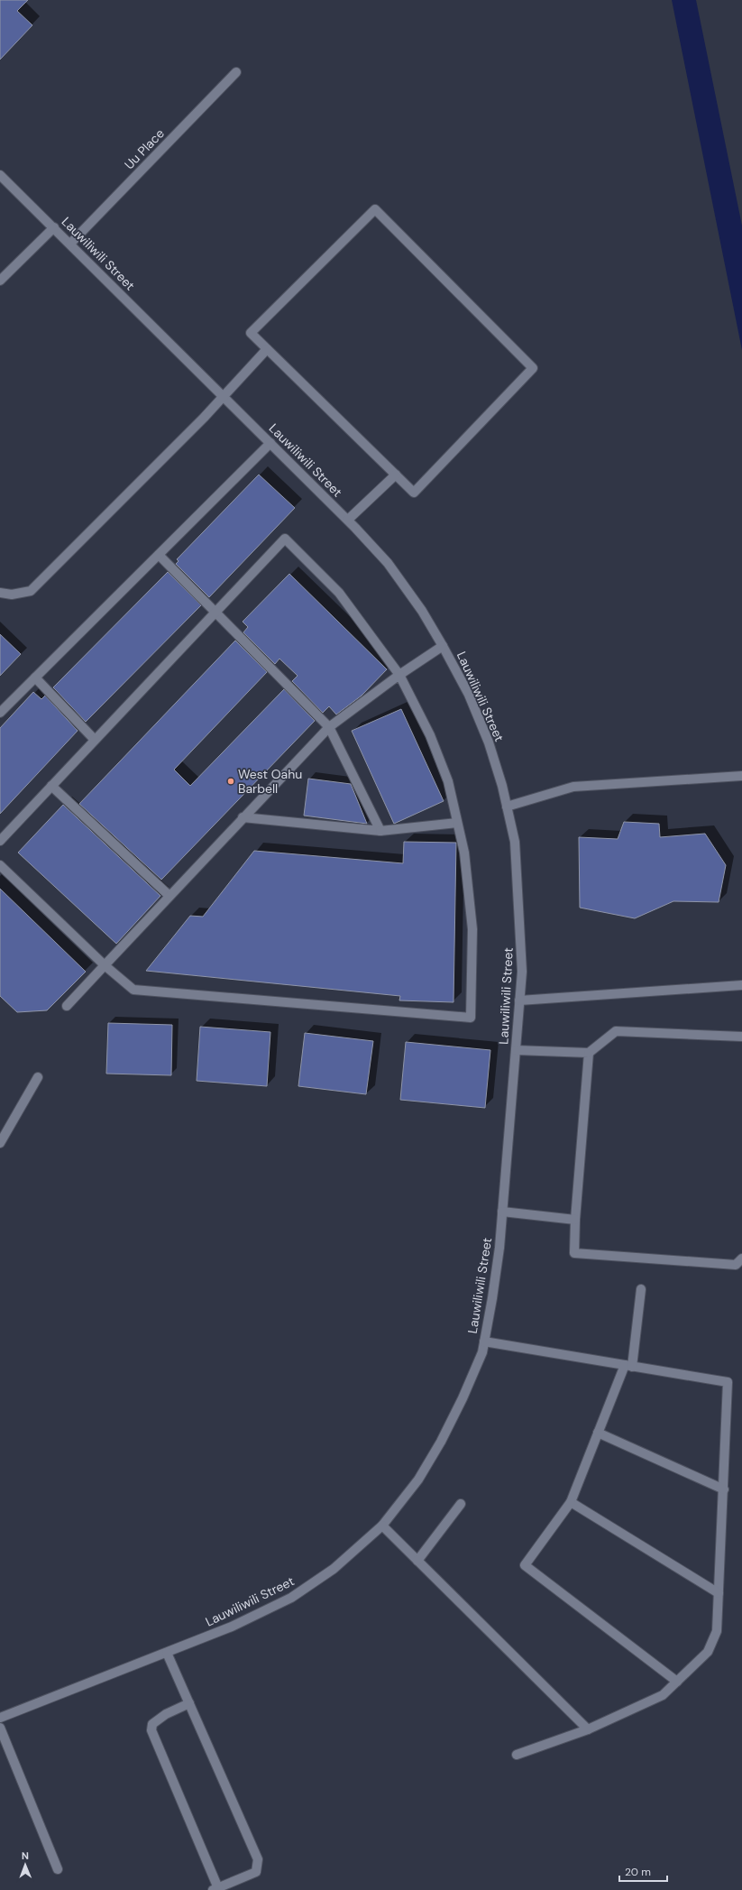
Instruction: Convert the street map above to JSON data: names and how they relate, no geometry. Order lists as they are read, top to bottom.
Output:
{
  "streets": {
    "street": ["Uu Place", "Lauwiliwili Street"]
  },
  "crossings": [
    ["Uu Place", "Lauwiliwili Street"]
  ],
  "places": ["West Oahu Barbell"],
  "scale_bar": "20 m",
  "north": "top"
}
